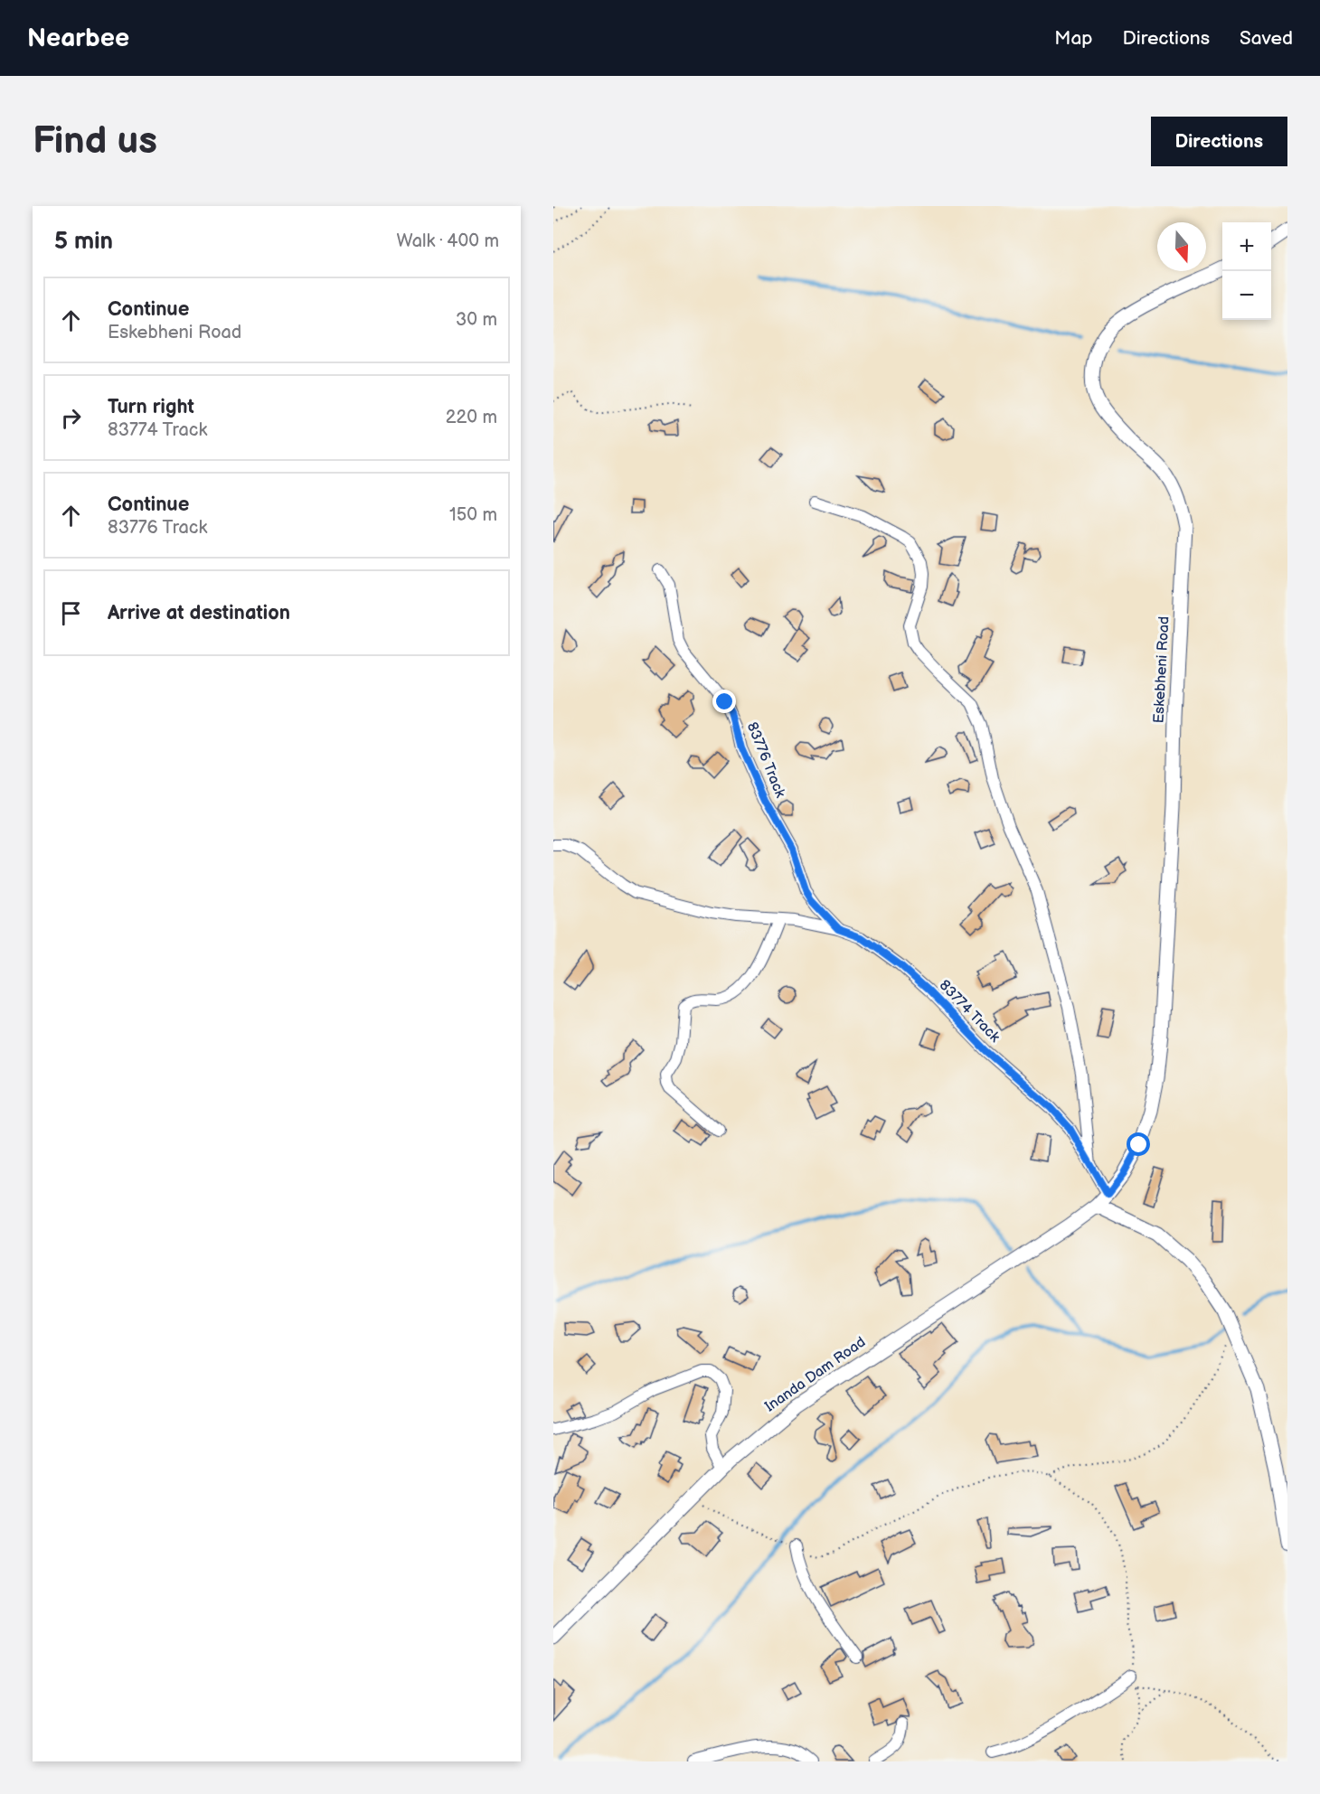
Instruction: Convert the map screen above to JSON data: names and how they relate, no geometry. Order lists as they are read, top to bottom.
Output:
{
  "streets": {
    "street": [
      "Eskebheni Road",
      "83776 Track",
      "83774 Track",
      "Inanda Dam Road"
    ]
  },
  "crossings": [
    ["Eskebheni Road", "Inanda Dam Road"],
    ["83776 Track", "83774 Track"],
    ["83774 Track", "Inanda Dam Road"]
  ],
  "north": "bottom",
  "page": {
    "header": "Nearbee",
    "nav": ["Map", "Directions", "Saved"],
    "buttons": "Directions",
    "title": "Find us",
    "heading": ["5 min", "Walk · 400 m"],
    "map_buttons": ["+", "−"],
    "list": [
      ["Continue", "Eskebheni Road", "30 m"],
      ["Turn right", "83774 Track", "220 m"],
      ["Continue", "83776 Track", "150 m"],
      "Arrive at destination"
    ]
  }
}
